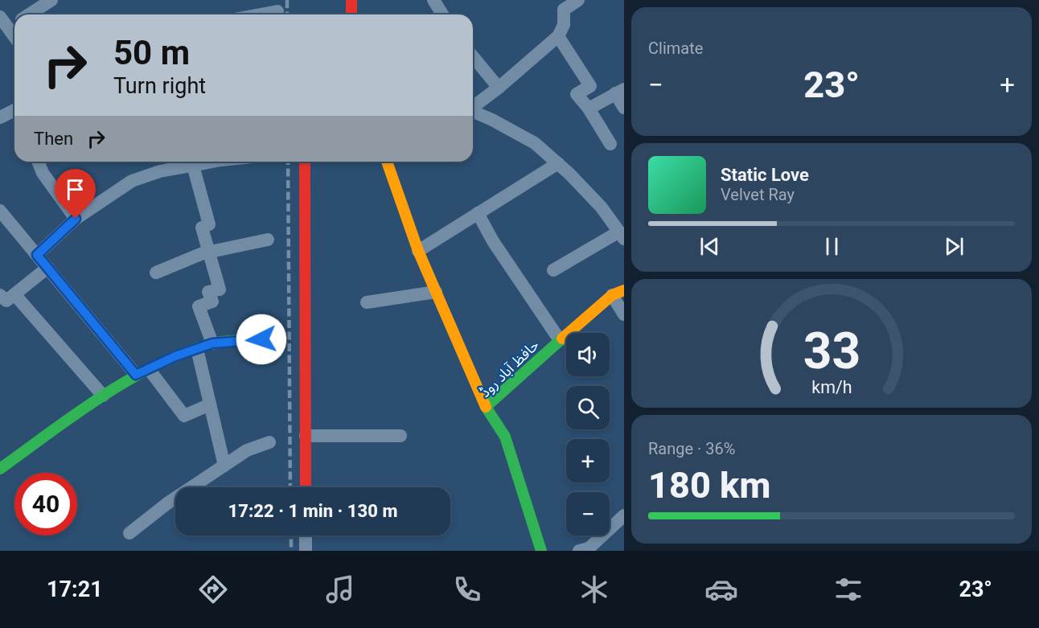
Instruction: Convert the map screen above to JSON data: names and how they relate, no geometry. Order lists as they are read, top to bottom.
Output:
{
  "streets": {
    "street": ["حافظ آباد روڈ"]
  },
  "page": {
    "tile": [
      "Climate",
      ["Range · 36%", "180 km"]
    ],
    "turn": ["50 m", "Turn right"],
    "heat": ["−", "23°", "+"],
    "then": "Then",
    "song": ["Static Love", "Velvet Ray"],
    "map_buttons": ["+", "−"],
    "limit": "40",
    "trip": "17:22 · 1 min · 130 m",
    "tabs": ["17:21", "23°"],
    "gauge": ["33", "km/h"]
  }
}
